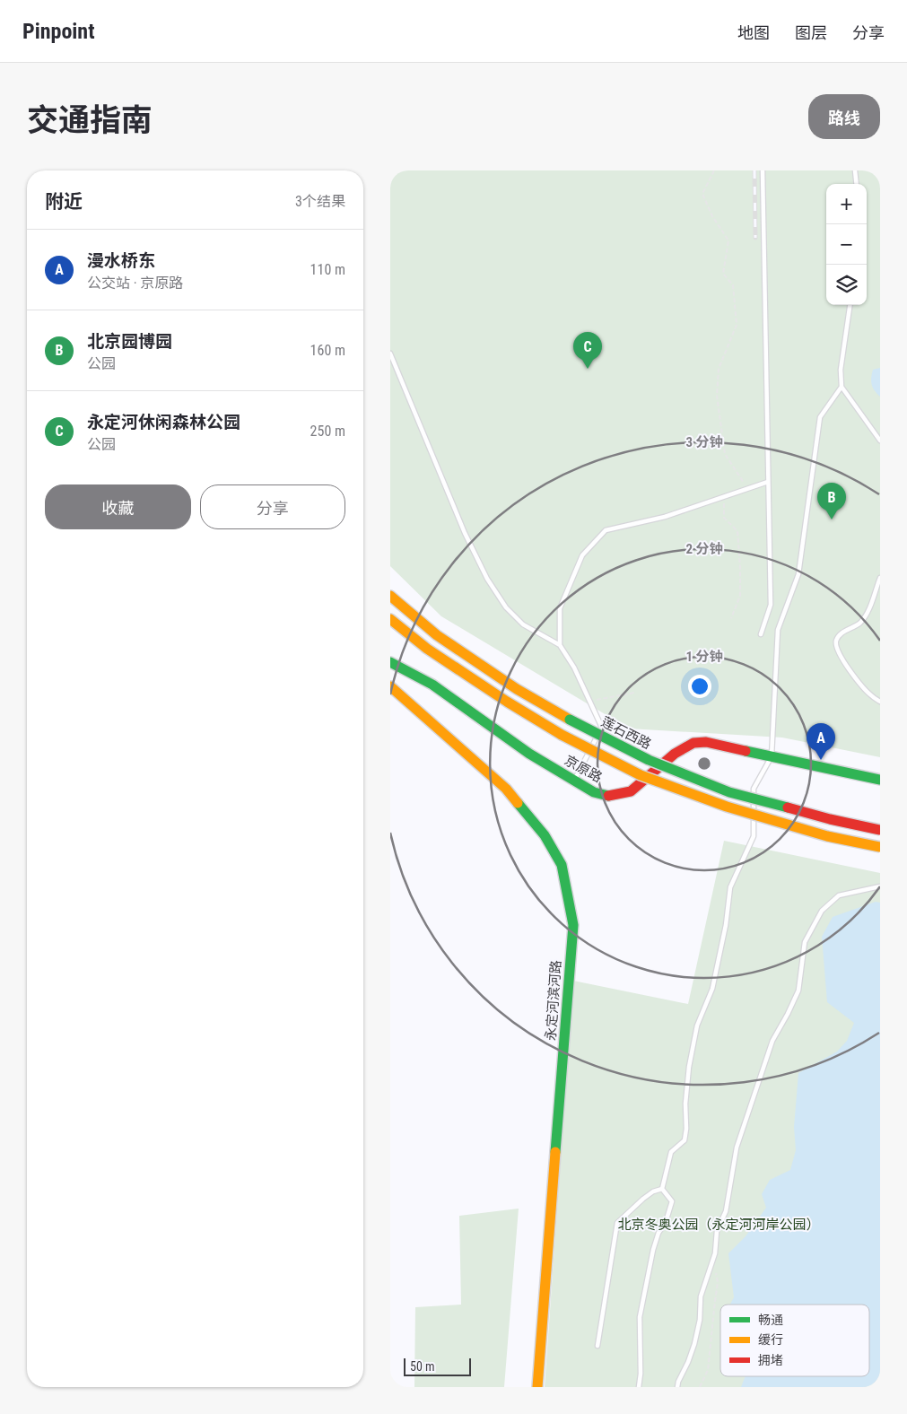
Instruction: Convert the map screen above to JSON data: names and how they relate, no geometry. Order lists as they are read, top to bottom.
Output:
{
  "streets": {
    "main road": ["莲石西路", "京原路", "永定河滨河路"]
  },
  "parks": ["北京冬奥公园（永定河河岸公园）"],
  "legend": ["畅通", "缓行", "拥堵"],
  "scale_bar": "50 m",
  "page": {
    "header": "Pinpoint",
    "nav": ["地图", "图层", "分享"],
    "title": "交通指南",
    "buttons": [
      "路线",
      ["收藏", "分享"]
    ],
    "heading": ["附近", "3个结果"],
    "map_buttons": ["+", "−"],
    "list": [
      {
        "mark": "A",
        "name": "漫水桥东",
        "note": "公交站 · 京原路",
        "value": "110 m"
      },
      {
        "mark": "B",
        "name": "北京园博园",
        "note": "公园",
        "value": "160 m"
      },
      {
        "mark": "C",
        "name": "永定河休闲森林公园",
        "note": "公园",
        "value": "250 m"
      }
    ],
    "pins": ["C", "B", "A"],
    "scale": "50 m"
  },
  "rings": ["3 分钟", "2 分钟", "1 分钟"]
}
